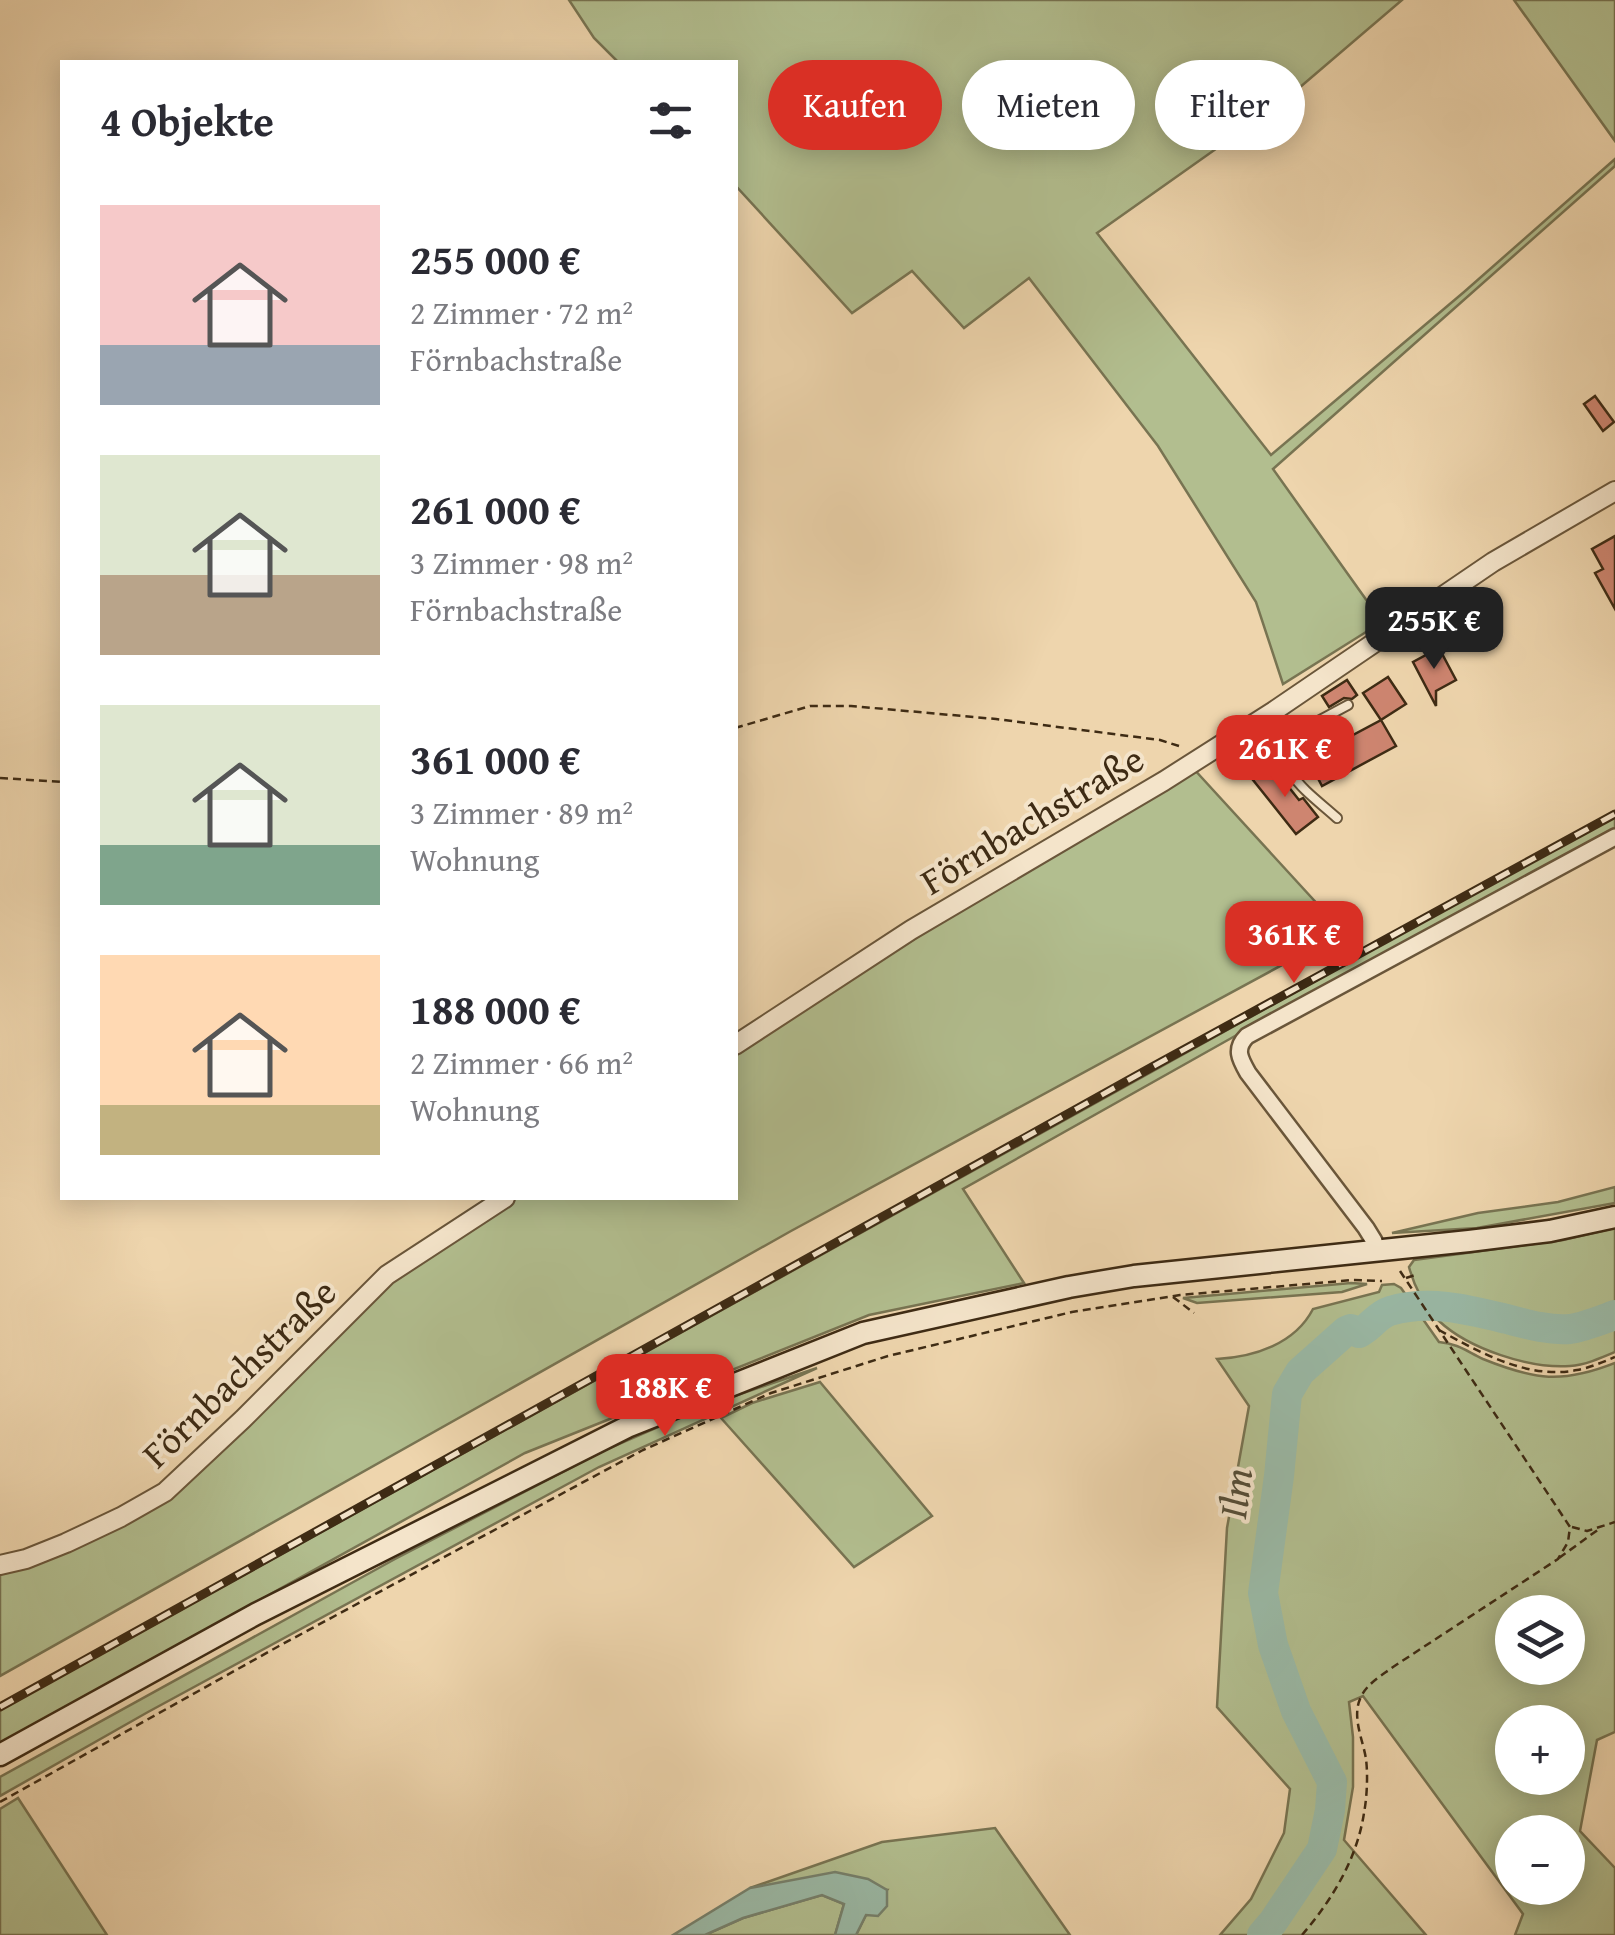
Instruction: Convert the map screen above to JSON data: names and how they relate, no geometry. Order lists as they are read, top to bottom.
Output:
{
  "streets": {
    "street": ["Förnbachstraße"]
  },
  "water": ["Ilm"],
  "page": {
    "chip": ["Kaufen", "Mieten", "Filter"],
    "heading": "4 Objekte",
    "list": [
      {
        "name": "255 000 €",
        "note": "2 Zimmer · 72 m² · Förnbachstraße"
      },
      {
        "name": "261 000 €",
        "note": "3 Zimmer · 98 m² · Förnbachstraße"
      },
      {
        "name": "361 000 €",
        "note": "3 Zimmer · 89 m² · Wohnung"
      },
      {
        "name": "188 000 €",
        "note": "2 Zimmer · 66 m² · Wohnung"
      }
    ],
    "price": [
      "255K €",
      "261K €",
      "361K €",
      "188K €"
    ],
    "map_buttons": ["+", "−"]
  }
}
